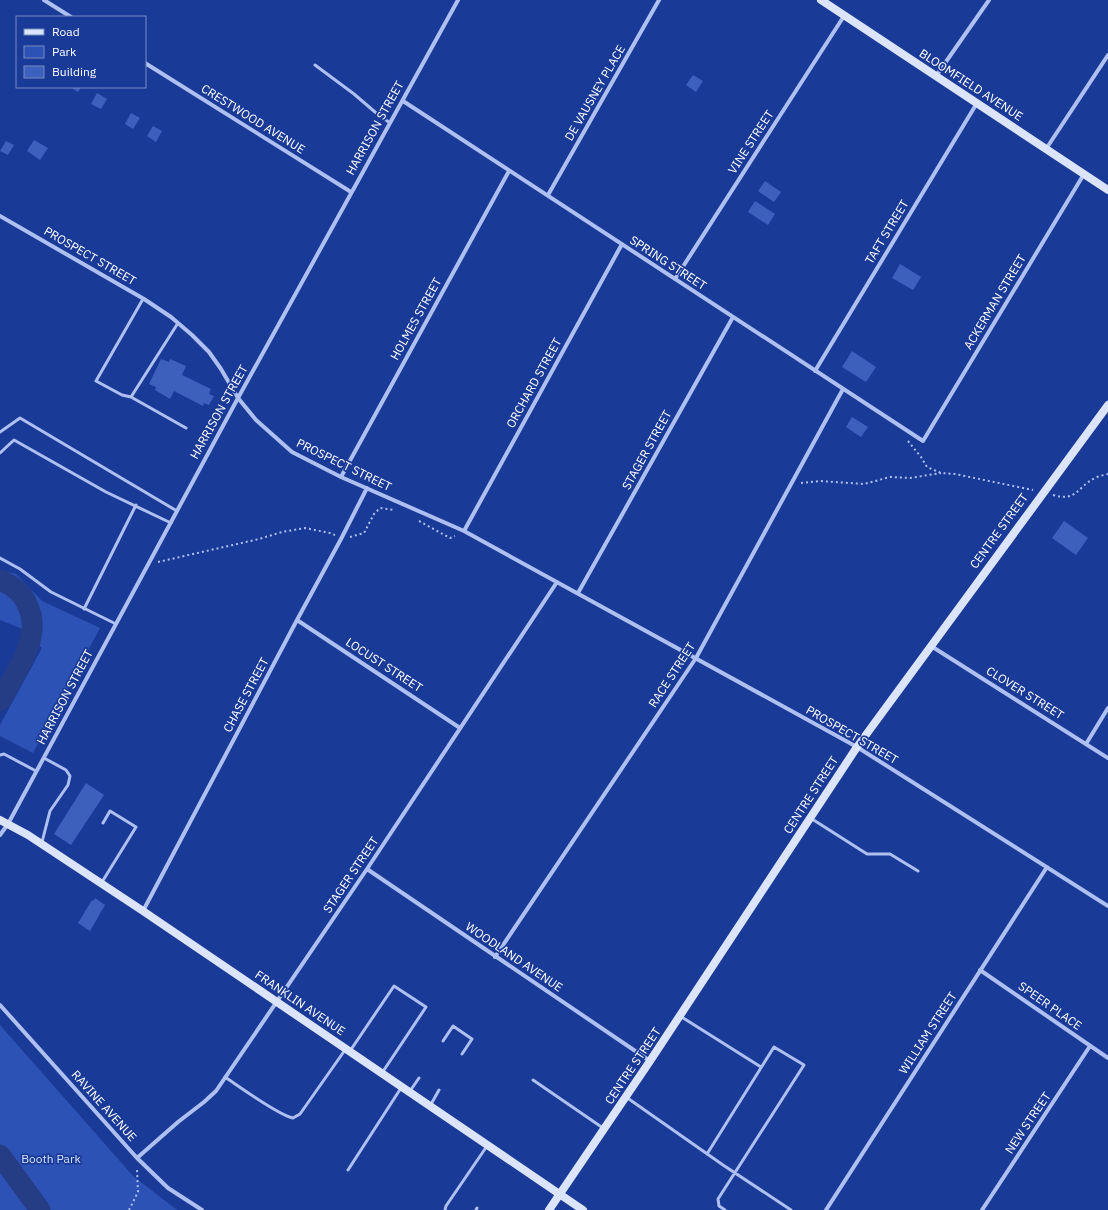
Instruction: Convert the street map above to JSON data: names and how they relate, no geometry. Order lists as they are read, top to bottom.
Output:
{
  "streets": {
    "street": [
      "BLOOMFIELD AVENUE",
      "DE VAUSNEY PLACE",
      "CRESTWOOD AVENUE",
      "HARRISON STREET",
      "VINE STREET",
      "TAFT STREET",
      "PROSPECT STREET",
      "SPRING STREET",
      "ACKERMAN STREET",
      "HOLMES STREET",
      "ORCHARD STREET",
      "STAGER STREET",
      "CENTRE STREET",
      "LOCUST STREET",
      "RACE STREET",
      "CLOVER STREET",
      "CHASE STREET",
      "WOODLAND AVENUE",
      "FRANKLIN AVENUE",
      "SPEER PLACE",
      "WILLIAM STREET",
      "RAVINE AVENUE",
      "NEW STREET"
    ]
  },
  "crossings": [
    ["BLOOMFIELD AVENUE", "VINE STREET"],
    ["BLOOMFIELD AVENUE", "TAFT STREET"],
    ["BLOOMFIELD AVENUE", "ACKERMAN STREET"],
    ["DE VAUSNEY PLACE", "SPRING STREET"],
    ["CRESTWOOD AVENUE", "HARRISON STREET"],
    ["HARRISON STREET", "PROSPECT STREET"],
    ["HARRISON STREET", "SPRING STREET"],
    ["HARRISON STREET", "FRANKLIN AVENUE"],
    ["VINE STREET", "SPRING STREET"],
    ["TAFT STREET", "SPRING STREET"],
    ["PROSPECT STREET", "HOLMES STREET"],
    ["PROSPECT STREET", "ORCHARD STREET"],
    ["PROSPECT STREET", "STAGER STREET"],
    ["PROSPECT STREET", "CENTRE STREET"],
    ["PROSPECT STREET", "RACE STREET"],
    ["PROSPECT STREET", "CHASE STREET"],
    ["PROSPECT STREET", "WILLIAM STREET"],
    ["SPRING STREET", "ACKERMAN STREET"],
    ["SPRING STREET", "HOLMES STREET"],
    ["SPRING STREET", "ORCHARD STREET"],
    ["SPRING STREET", "STAGER STREET"],
    ["SPRING STREET", "RACE STREET"],
    ["STAGER STREET", "LOCUST STREET"],
    ["STAGER STREET", "WOODLAND AVENUE"],
    ["STAGER STREET", "FRANKLIN AVENUE"],
    ["STAGER STREET", "RAVINE AVENUE"],
    ["CENTRE STREET", "CLOVER STREET"],
    ["CENTRE STREET", "WOODLAND AVENUE"],
    ["CENTRE STREET", "FRANKLIN AVENUE"],
    ["LOCUST STREET", "CHASE STREET"],
    ["RACE STREET", "WOODLAND AVENUE"],
    ["CHASE STREET", "FRANKLIN AVENUE"],
    ["SPEER PLACE", "WILLIAM STREET"],
    ["SPEER PLACE", "NEW STREET"]
  ],
  "parks": ["Booth Park"],
  "legend": ["Road", "Park", "Building"]
}
